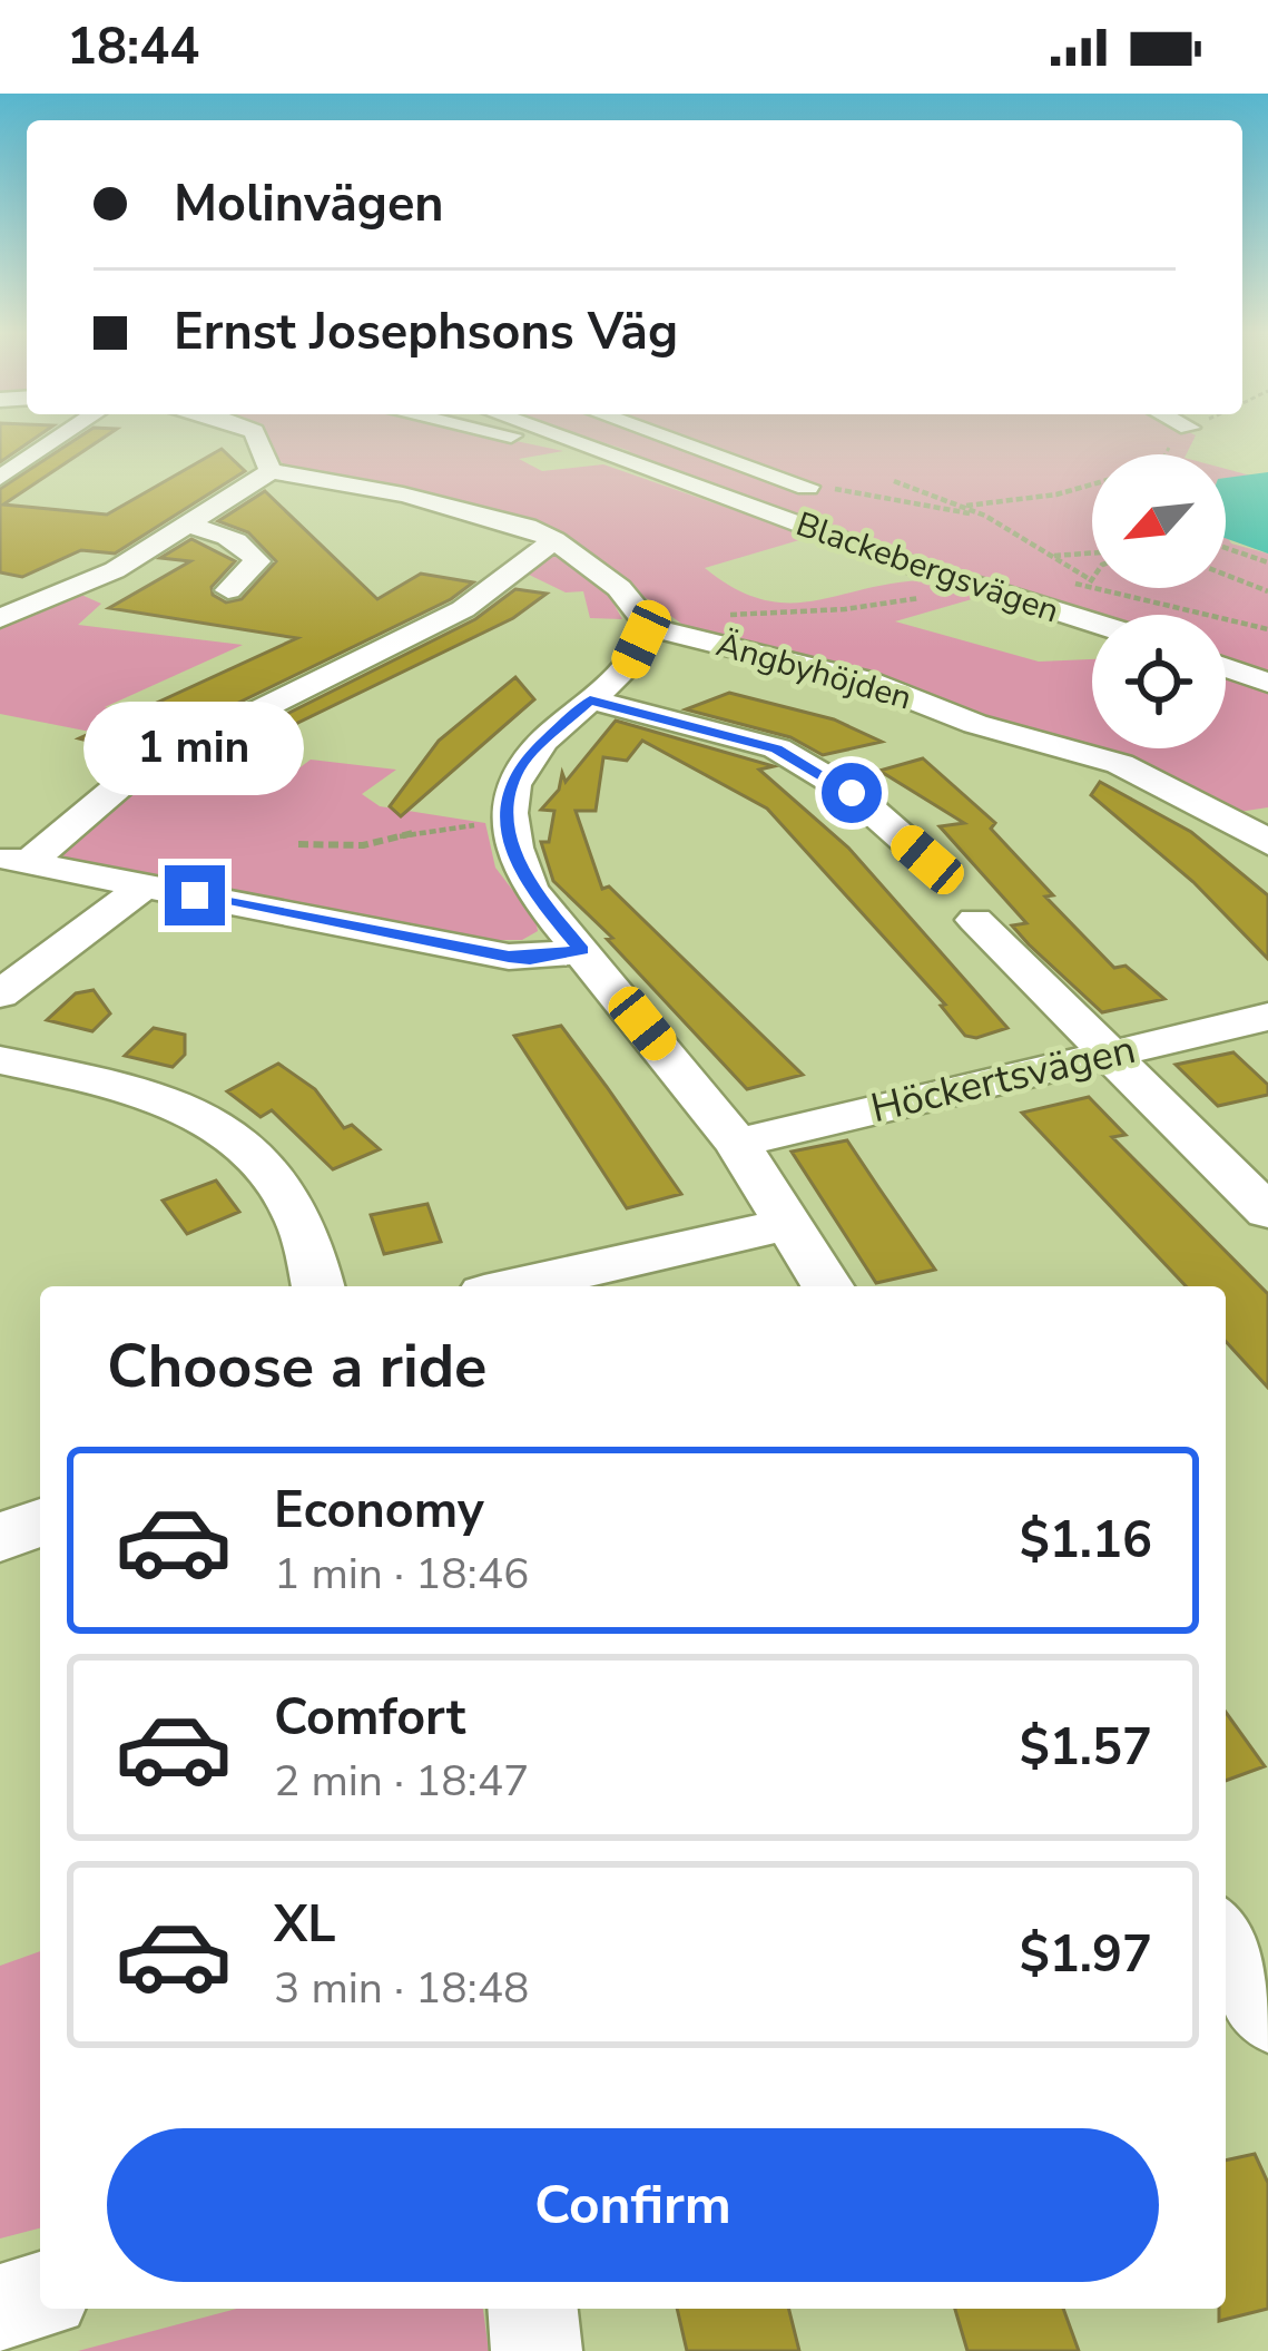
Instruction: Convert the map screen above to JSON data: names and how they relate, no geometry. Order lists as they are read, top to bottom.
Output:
{
  "streets": {
    "street": ["Blackebergsvägen", "Ängbyhöjden", "Höckertsvägen"]
  },
  "north": "bottom left",
  "page": {
    "status": "18:44",
    "banner": ["Molinvägen", "Ernst Josephsons Väg"],
    "bubble": "1 min",
    "heading": "Choose a ride",
    "list": [
      {
        "name": "Economy",
        "note": "1 min · 18:46",
        "value": "$1.16"
      },
      {
        "name": "Comfort",
        "note": "2 min · 18:47",
        "value": "$1.57"
      },
      {
        "name": "XL",
        "note": "3 min · 18:48",
        "value": "$1.97"
      }
    ],
    "buttons": "Confirm"
  }
}
